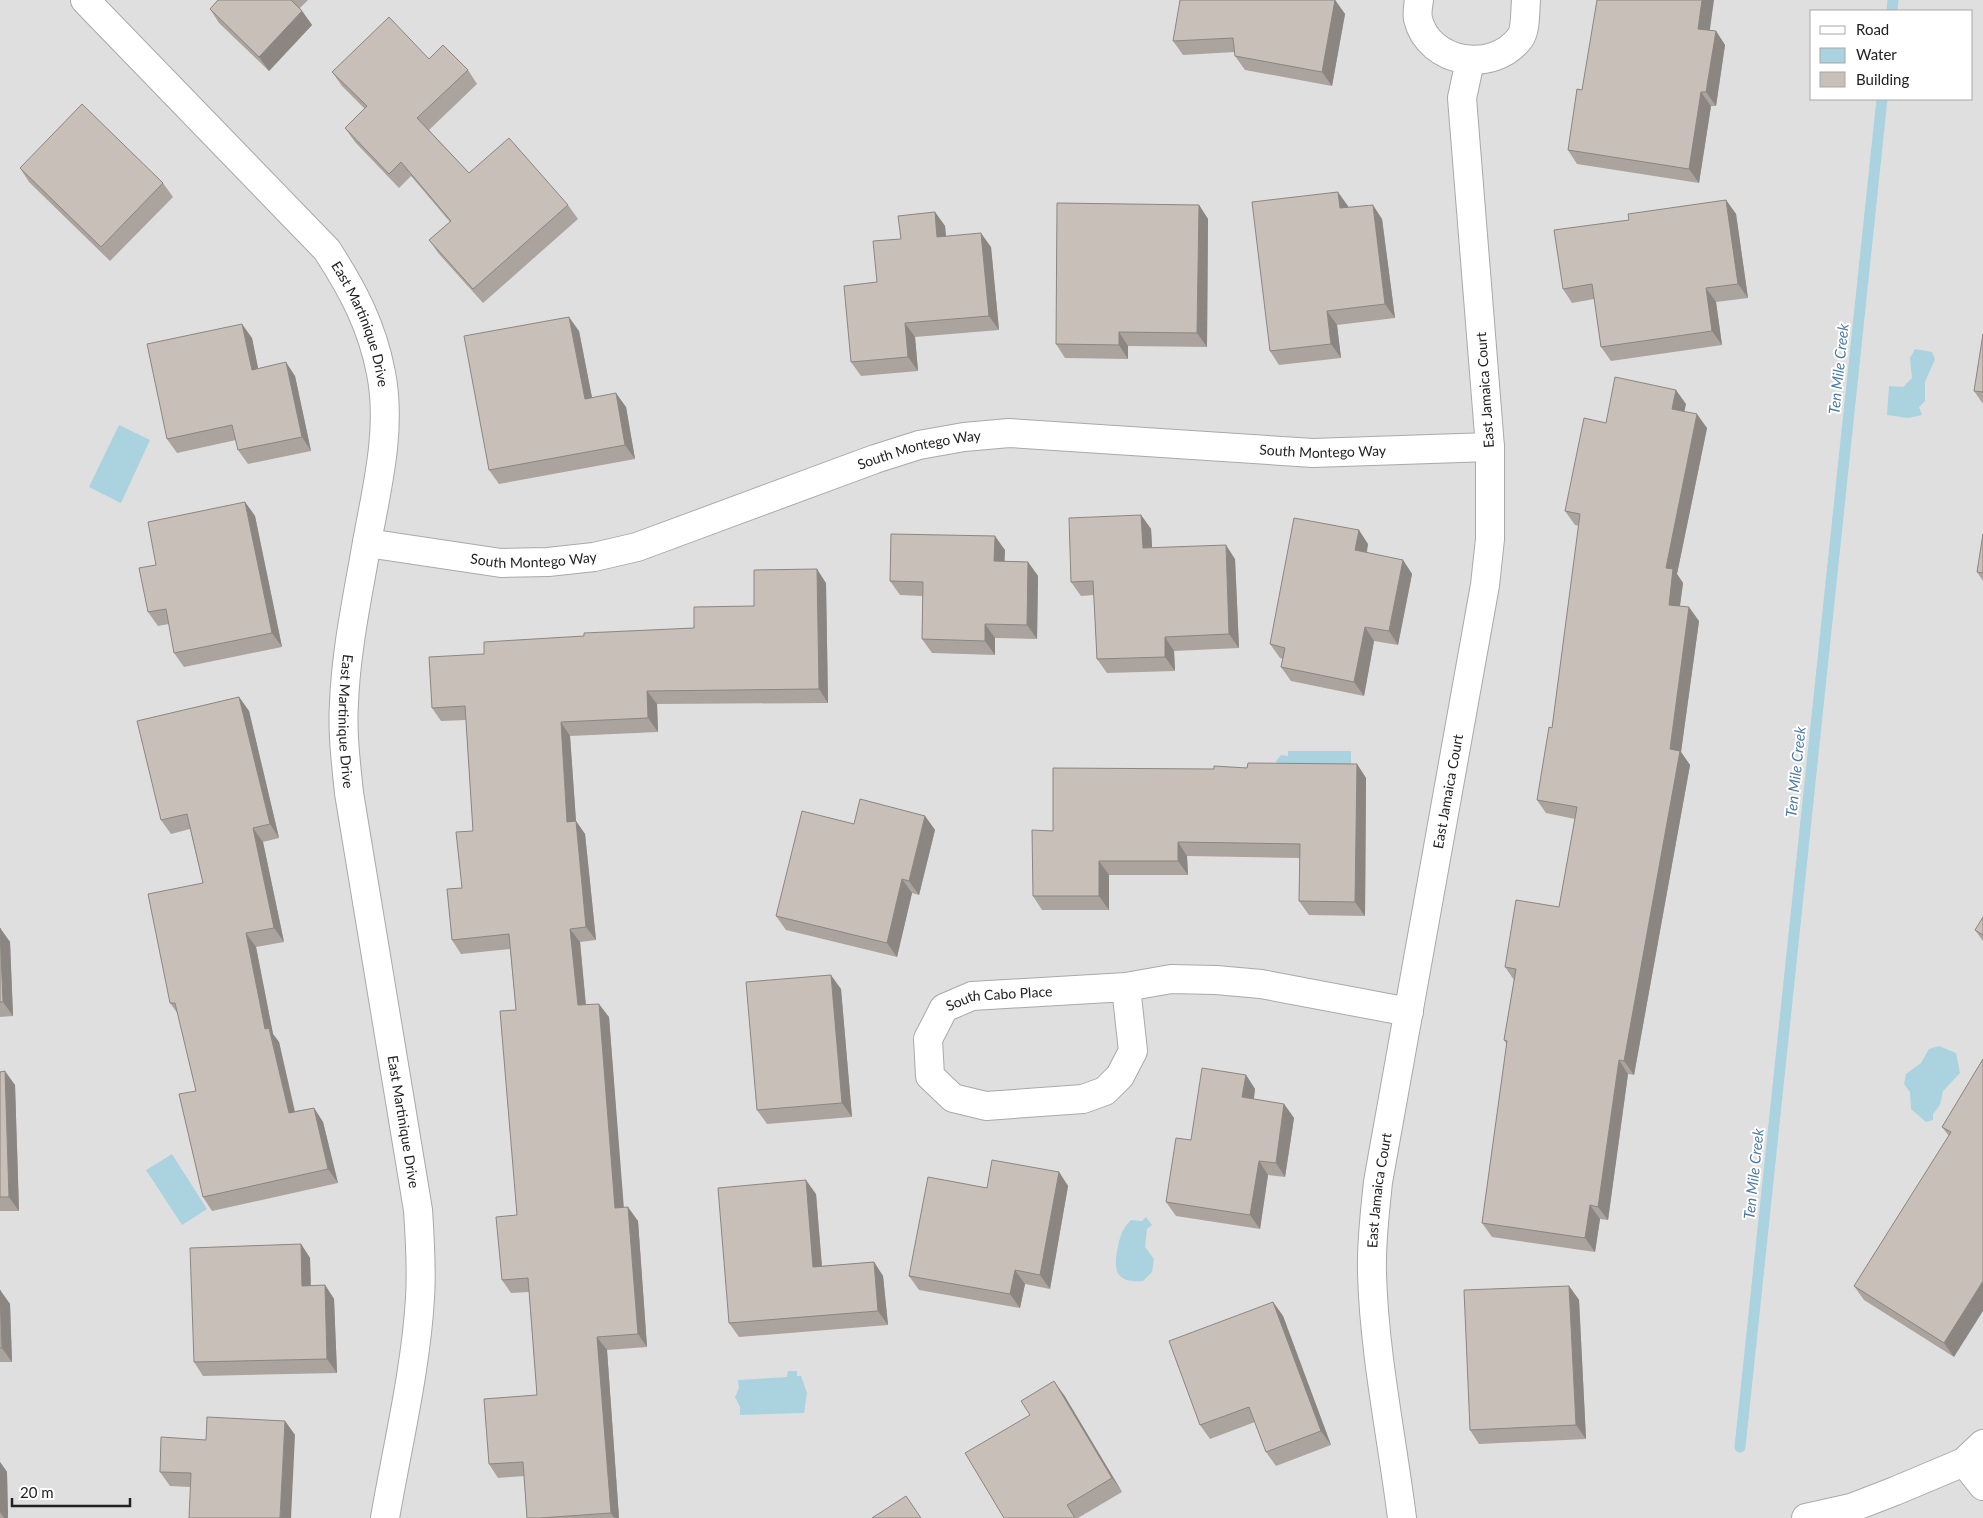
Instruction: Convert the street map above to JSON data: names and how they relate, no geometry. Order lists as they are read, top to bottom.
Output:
{
  "streets": {
    "street": [
      "East Martinique Drive",
      "East Jamaica Court",
      "South Montego Way",
      "South Cabo Place"
    ]
  },
  "crossings": [
    ["East Martinique Drive", "South Montego Way"],
    ["East Jamaica Court", "South Montego Way"],
    ["East Jamaica Court", "South Cabo Place"]
  ],
  "water": ["Ten Mile Creek"],
  "legend": ["Road", "Water", "Building"],
  "scale_bar": "20 m"
}
